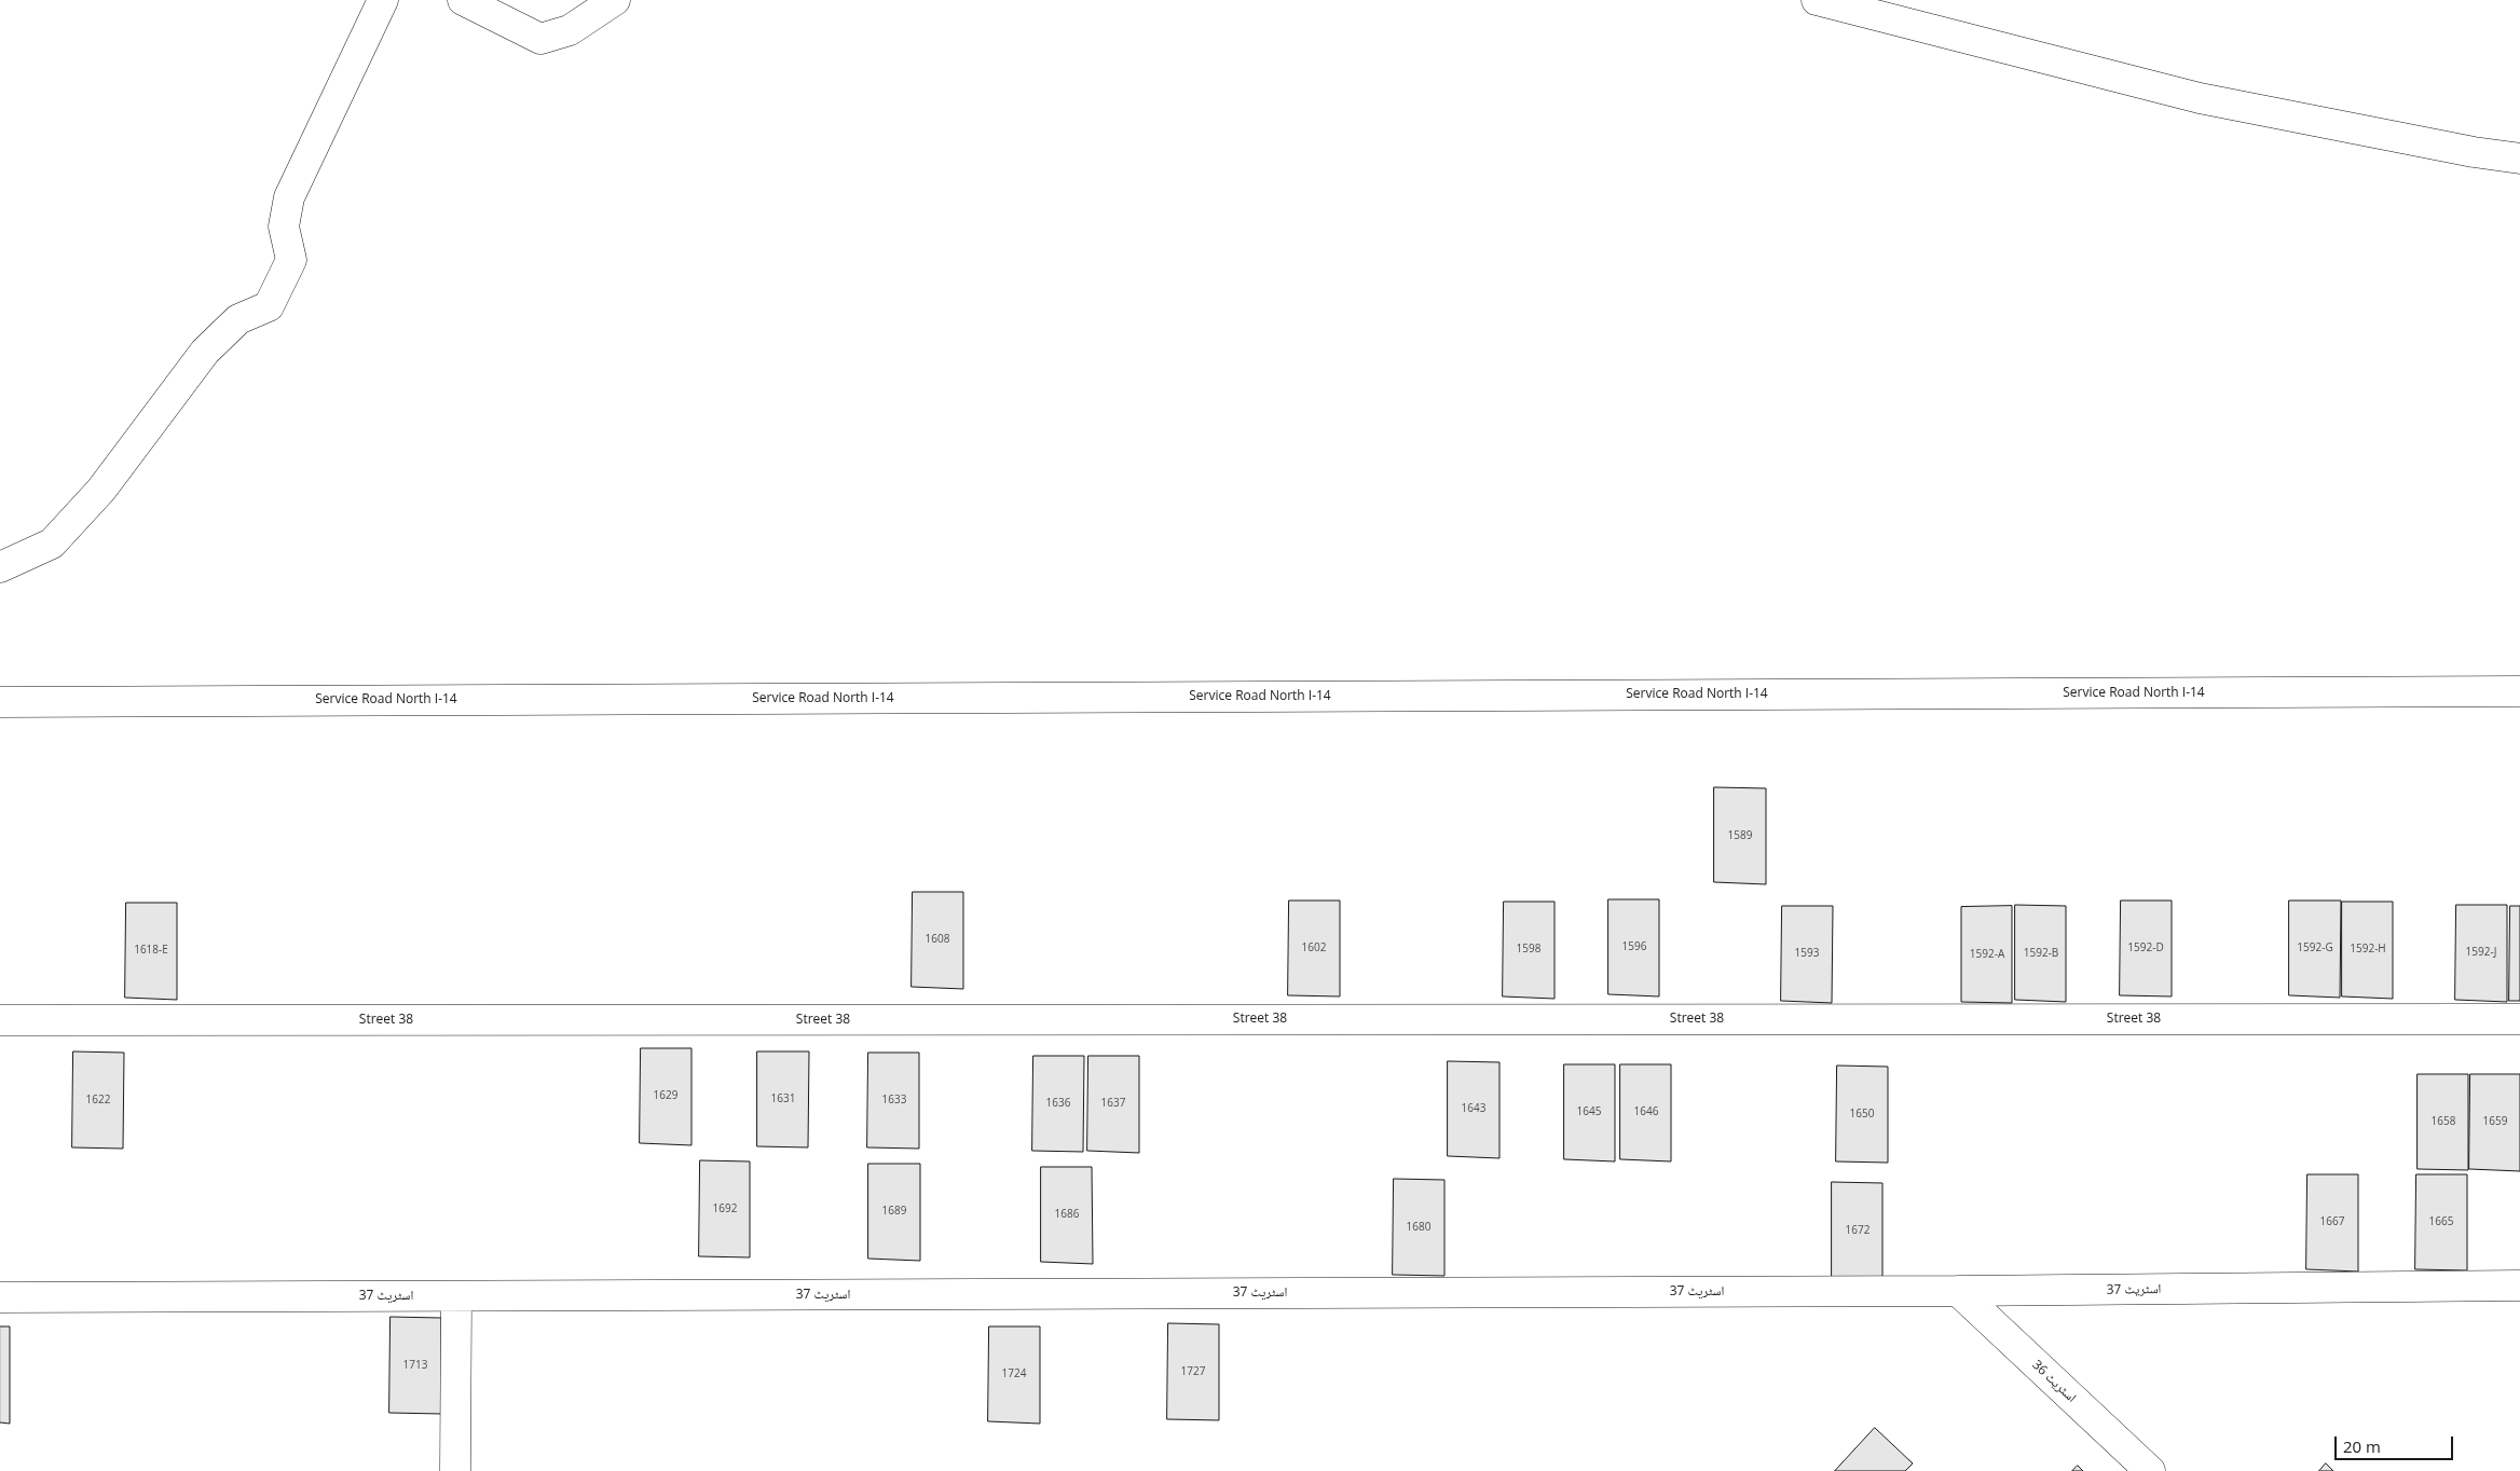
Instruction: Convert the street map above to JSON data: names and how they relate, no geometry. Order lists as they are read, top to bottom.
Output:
{
  "streets": {
    "street": [
      "Service Road North I-14",
      "Street 38",
      "اسٹریٹ 37",
      "اسٹریٹ 36"
    ]
  },
  "crossings": [
    ["اسٹریٹ 37", "اسٹریٹ 36"]
  ],
  "house_numbers": [
    "1589",
    "1608",
    "1596",
    "1602",
    "1592-D",
    "1592-G",
    "1598",
    "1592-H",
    "1618-E",
    "1592-J",
    "1593",
    "1592-B",
    "1592-A",
    "1629",
    "1631",
    "1622",
    "1633",
    "1636",
    "1637",
    "1643",
    "1645",
    "1646",
    "1650",
    "1658",
    "1659",
    "1692",
    "1689",
    "1686",
    "1667",
    "1665",
    "1680",
    "1672",
    "1713",
    "1727",
    "1724"
  ],
  "scale_bar": "20 m"
}
